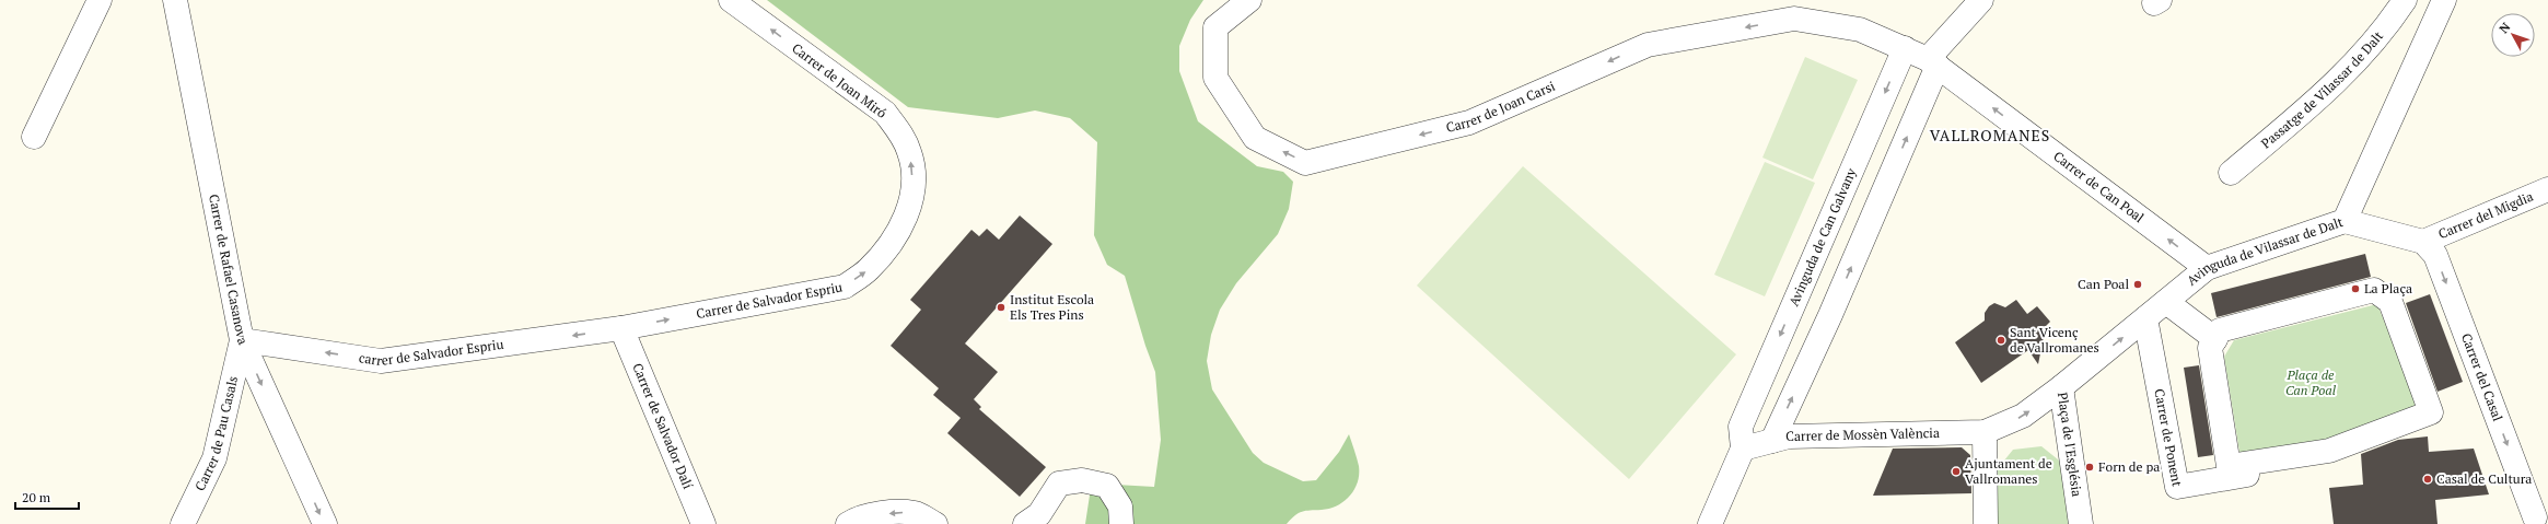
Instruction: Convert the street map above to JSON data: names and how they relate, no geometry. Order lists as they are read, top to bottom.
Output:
{
  "streets": {
    "street": [
      "Carrer de Joan Miró",
      "Passatge de Vilassar de Dalt",
      "Carrer de Joan Carsi",
      "Carrer de Can Poal",
      "Carrer del Migdia",
      "Avinguda de Can Galvany",
      "Avinguda de Vilassar de Dalt",
      "Carrer de Rafael Casanova",
      "Carrer de Salvador Espriu",
      "carrer de Salvador Espriu",
      "Carrer del Casal",
      "Carrer de Salvador Dalí",
      "Carrer de Pau Casals",
      "Carrer de Ponent",
      "Carrer de Mossèn València",
      "Plaça de l'Església"
    ]
  },
  "crossings": [
    ["Carrer de Joan Miró", "Carrer de Salvador Espriu"],
    ["Carrer de Joan Carsi", "Avinguda de Can Galvany"],
    ["Carrer de Can Poal", "Avinguda de Vilassar de Dalt"],
    ["Carrer del Migdia", "Carrer del Casal"],
    ["Avinguda de Can Galvany", "Carrer de Mossèn València"],
    ["Avinguda de Vilassar de Dalt", "Carrer de Ponent"],
    ["Avinguda de Vilassar de Dalt", "Plaça de l'Església"],
    ["Carrer de Rafael Casanova", "carrer de Salvador Espriu"],
    ["Carrer de Rafael Casanova", "Carrer de Pau Casals"],
    ["Carrer de Salvador Espriu", "carrer de Salvador Espriu"],
    ["Carrer de Salvador Espriu", "Carrer de Salvador Dalí"],
    ["carrer de Salvador Espriu", "Carrer de Salvador Dalí"],
    ["carrer de Salvador Espriu", "Carrer de Pau Casals"],
    ["Carrer de Mossèn València", "Plaça de l'Església"]
  ],
  "one_way": [
    "Carrer de Joan Miró",
    "Carrer de Can Poal",
    "Carrer de Rafael Casanova",
    "Carrer de Salvador Espriu",
    "carrer de Salvador Espriu",
    "Carrer del Casal",
    "Plaça de l'Església"
  ],
  "districts": ["VALLROMANES"],
  "parks": ["Plaça de Can Poal"],
  "places": [
    "Can Poal",
    "La Plaça",
    "Institut Escola Els Tres Pins",
    "Sant Vicenç de Vallromanes",
    "Forn de pa",
    "Ajuntament de Vallromanes",
    "Casal de Cultura"
  ],
  "scale_bar": "20 m",
  "north": "top left"
}
